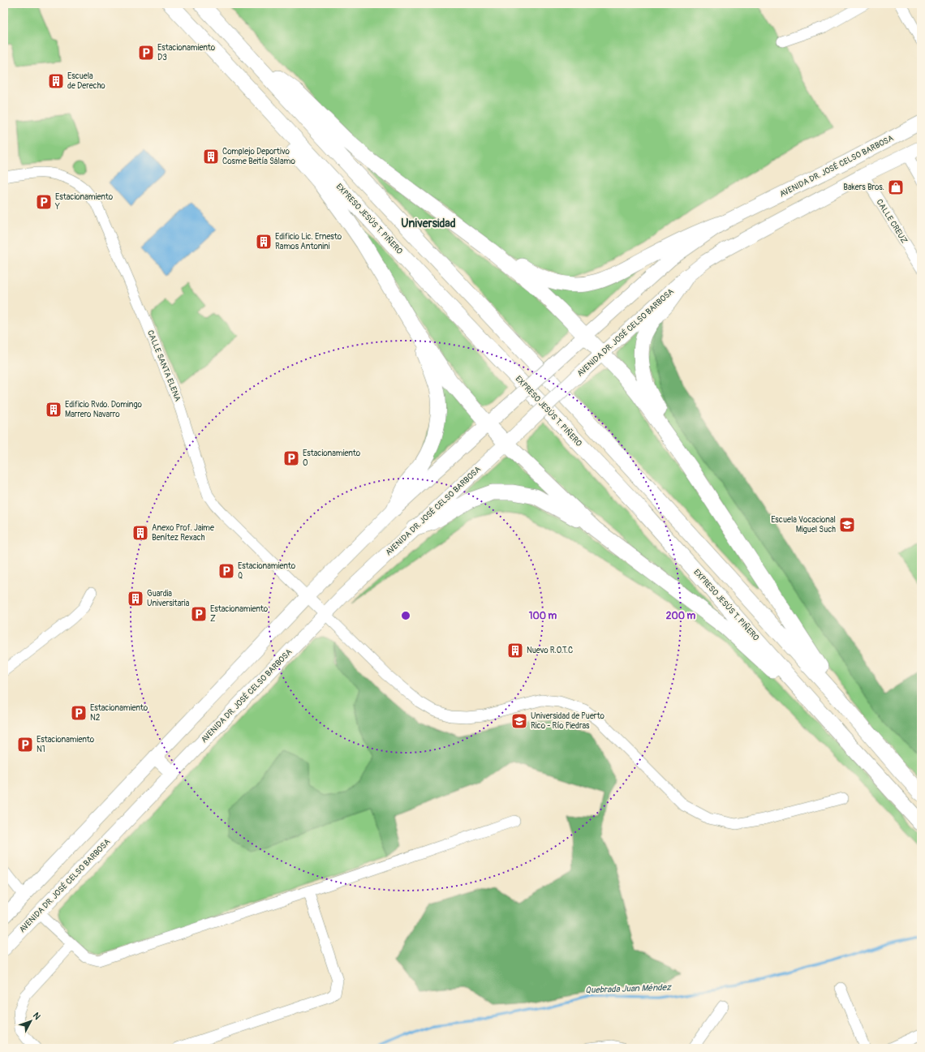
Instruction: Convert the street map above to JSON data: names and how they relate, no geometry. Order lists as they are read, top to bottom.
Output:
{
  "streets": {
    "highway": ["EXPRESO JESÚS T. PIÑERO"],
    "main road": ["AVENIDA DR. JOSÉ CELSO BARBOSA"],
    "street": ["CALLE CREUZ", "CALLE SANTA ELENA"]
  },
  "crossings": [
    ["AVENIDA DR. JOSÉ CELSO BARBOSA", "CALLE CREUZ"],
    ["AVENIDA DR. JOSÉ CELSO BARBOSA", "CALLE SANTA ELENA"]
  ],
  "districts": ["Universidad"],
  "water": ["Quebrada Juan Méndez"],
  "places": {
    "parking": [
      "Estacionamiento D3",
      "Estacionamiento Y",
      "Estacionamiento O",
      "Estacionamiento Q",
      "Estacionamiento Z",
      "Estacionamiento N2",
      "Estacionamiento N1"
    ],
    "building": [
      "Escuela de Derecho",
      "Complejo Deportivo Cosme Beitía Sálamo",
      "Edificio Lic. Ernesto Ramos Antonini",
      "Edificio Rvdo. Domingo Marrero Navarro",
      "Anexo Prof. Jaime Benítez Rexach",
      "Guardia Universitaria",
      "Nuevo R.O.T.C"
    ],
    "shop": ["Bakers Bros."],
    "school or university": ["Escuela Vocacional Miguel Such", "Universidad de Puerto Rico - Río Piedras"]
  },
  "north": "top right",
  "rings": ["100 m", "200 m"]
}
